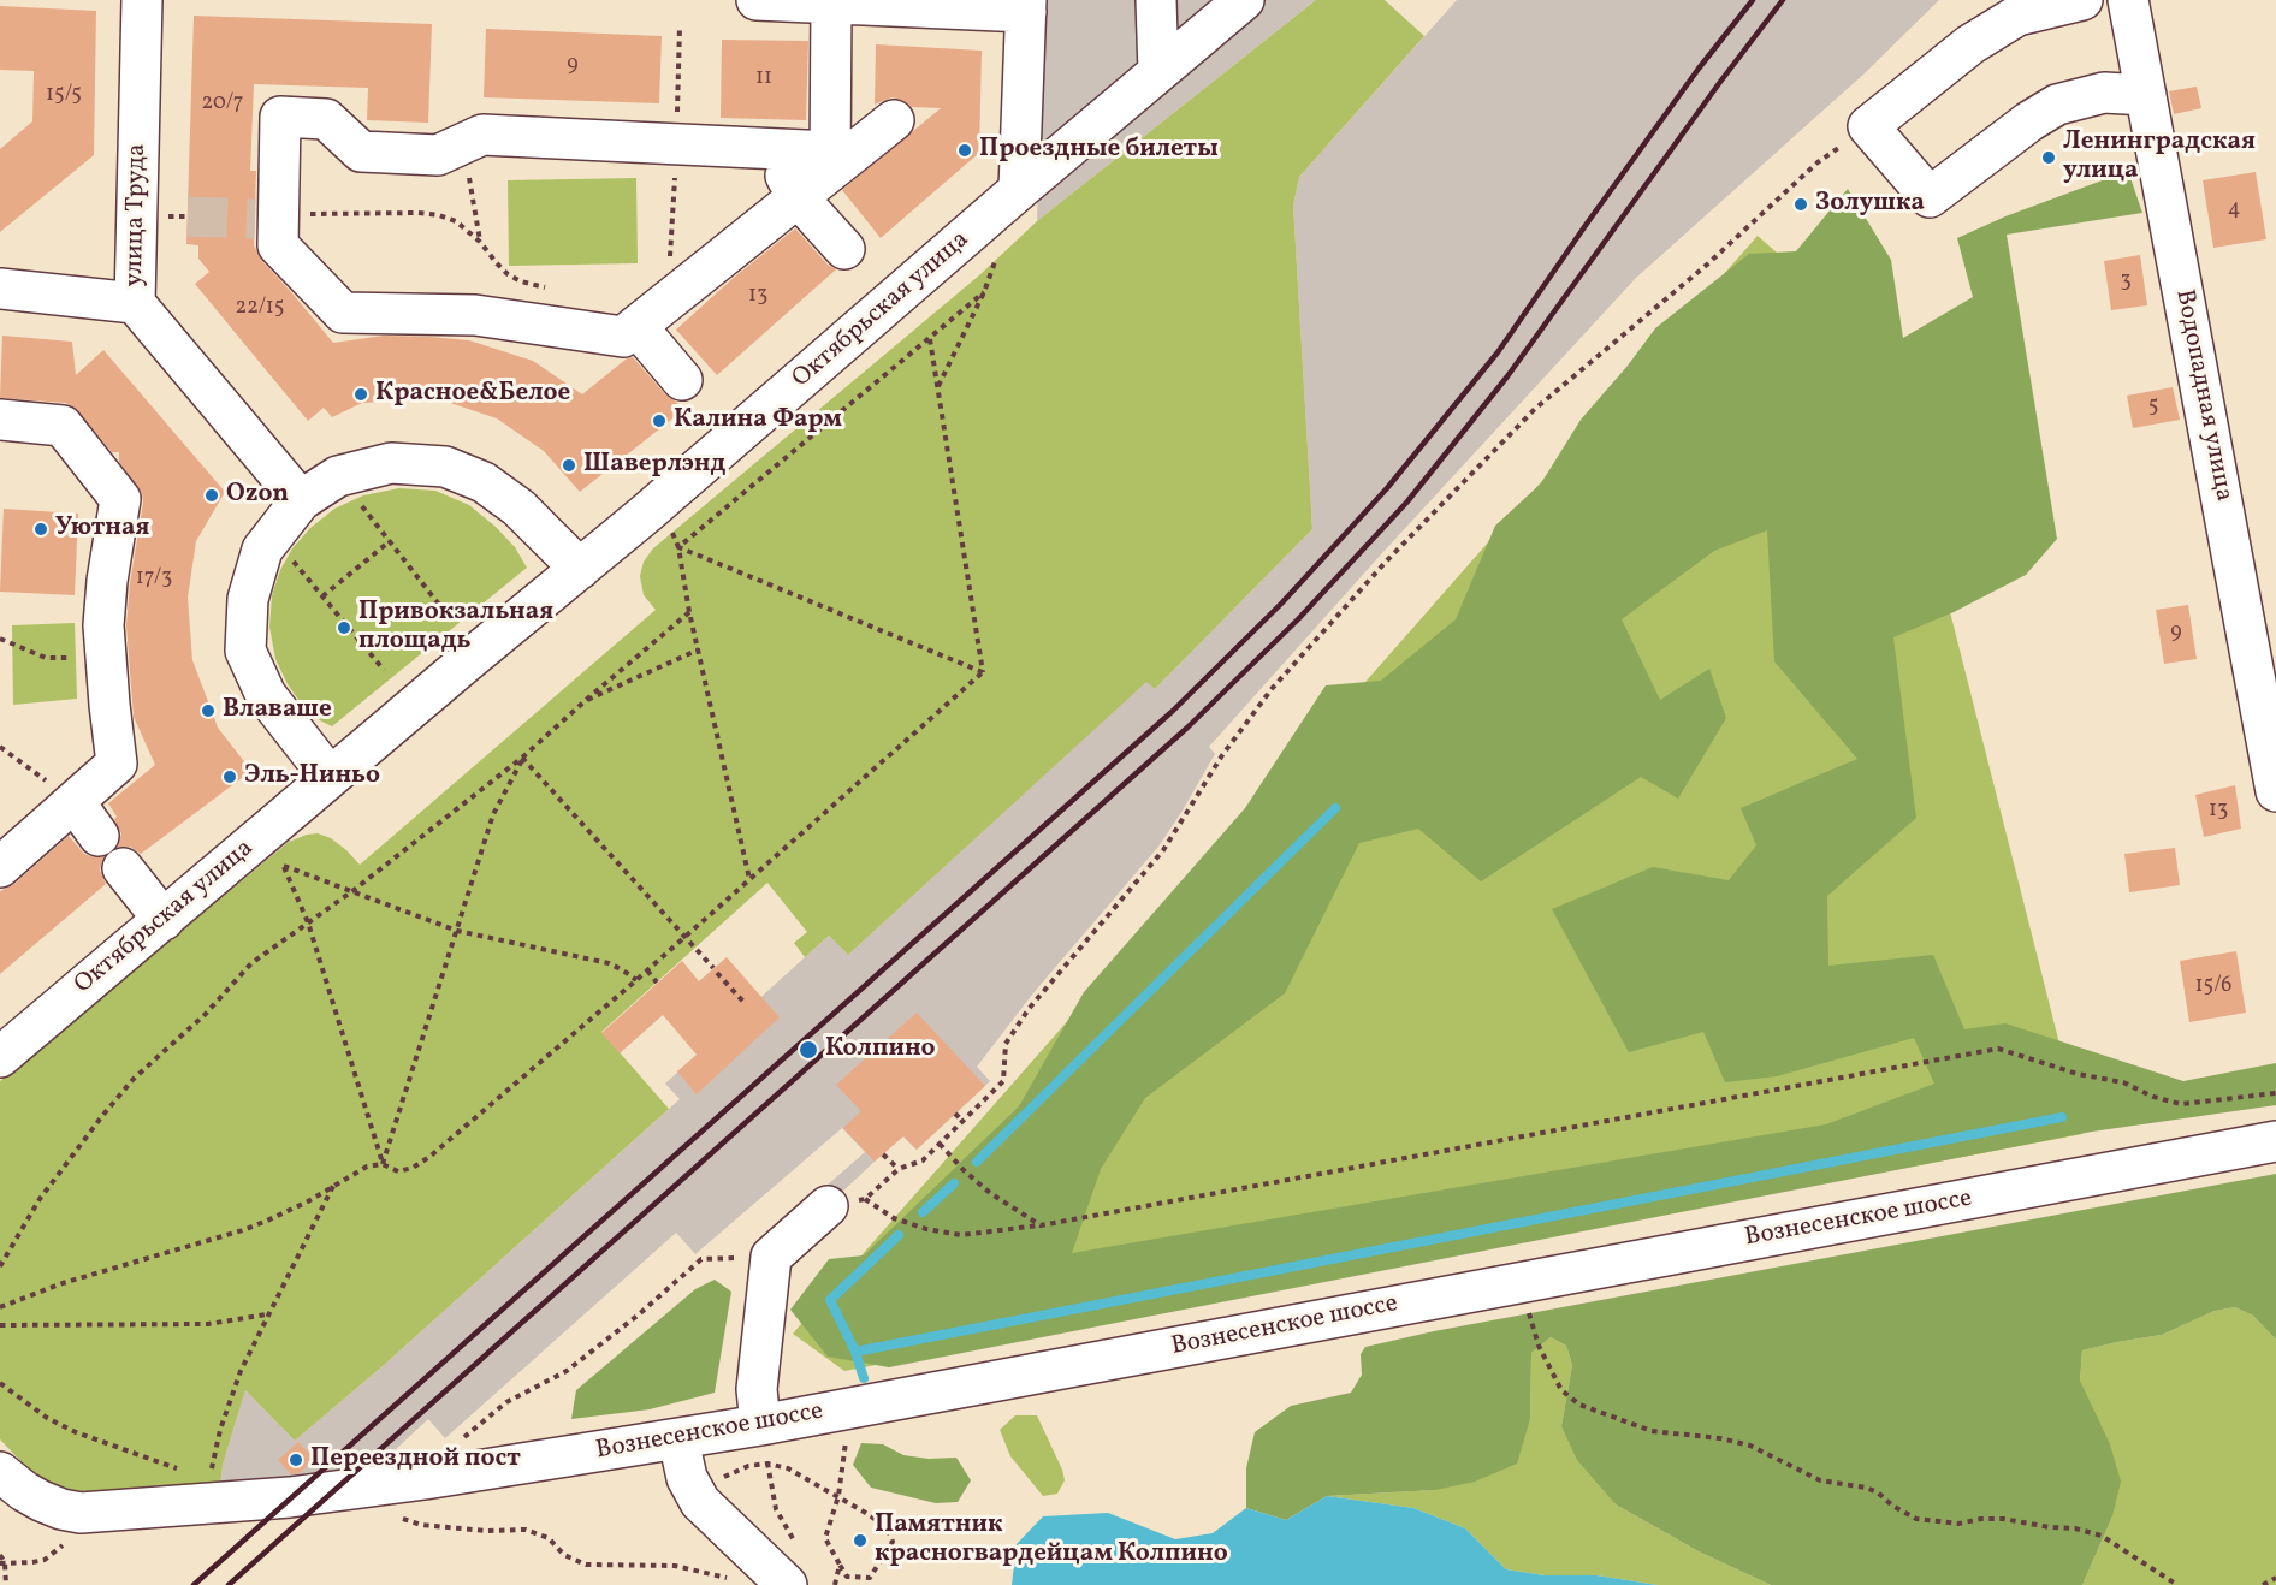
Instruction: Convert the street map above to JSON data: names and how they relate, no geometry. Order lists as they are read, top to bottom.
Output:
{
  "streets": {
    "street": [
      "улица Труда",
      "Октябрьская улица",
      "Водопадная улица",
      "Вознесенское шоссе"
    ]
  },
  "places": [
    "Проездные билеты",
    "Ленинградская улица",
    "Золушка",
    "Красное&Белое",
    "Калина Фарм",
    "Шаверлэнд",
    "Ozon",
    "Уютная",
    "Привокзальная площадь",
    "Влаваше",
    "Эль-Ниньо",
    "Колпино",
    "Переездной пост",
    "Памятник красногвардейцам Колпино"
  ],
  "house_numbers": [
    "9",
    "11",
    "15/5",
    "20/7",
    "4",
    "3",
    "13",
    "22/15",
    "5",
    "17/3",
    "9",
    "13",
    "15/6"
  ]
}
